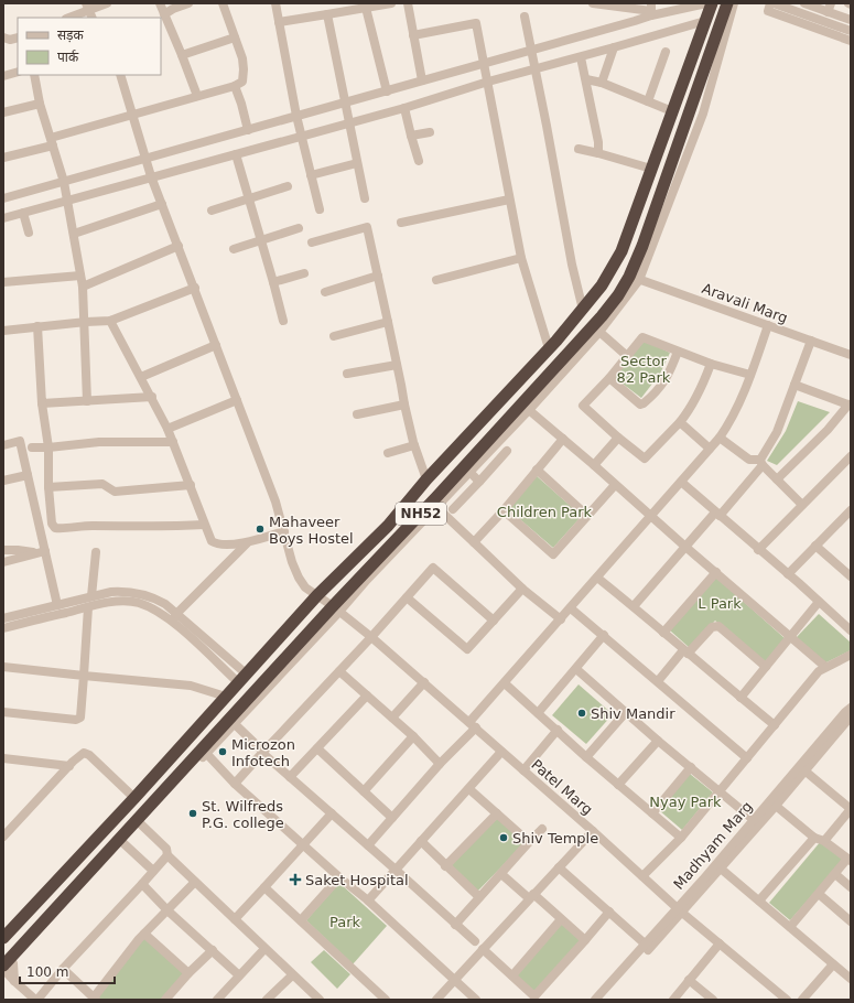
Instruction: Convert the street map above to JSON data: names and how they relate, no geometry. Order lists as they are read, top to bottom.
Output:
{
  "streets": {
    "highway": ["NH52"],
    "street": ["Aravali Marg", "Patel Marg", "Madhyam Marg"]
  },
  "crossings": [
    ["Aravali Marg", "NH52"],
    ["NH52", "Patel Marg"],
    ["Patel Marg", "Madhyam Marg"]
  ],
  "parks": [
    "Sector 82 Park",
    "Children Park",
    "L Park",
    "Nyay Park",
    "Park"
  ],
  "places": {
    "other": [
      "Mahaveer Boys Hostel",
      "Shiv Mandir",
      "Microzon Infotech",
      "St. Wilfreds P.G. college",
      "Shiv Temple"
    ],
    "health": ["Saket Hospital"]
  },
  "legend": ["सड़क", "पार्क"],
  "scale_bar": "100 m"
}
